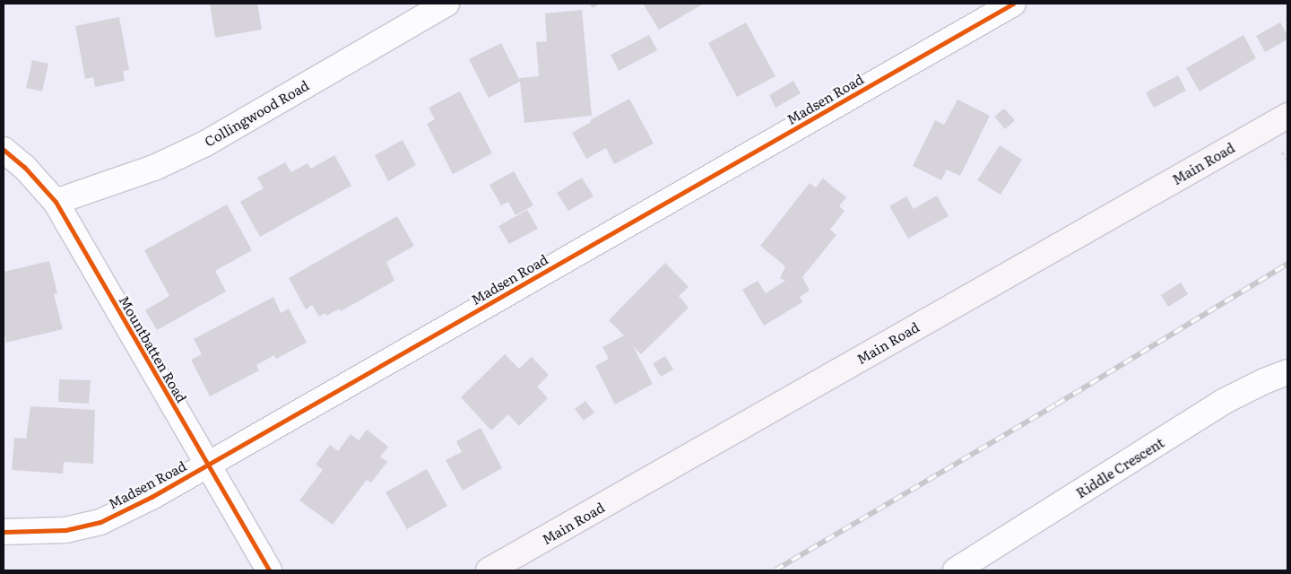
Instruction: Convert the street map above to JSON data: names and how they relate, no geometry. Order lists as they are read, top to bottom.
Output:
{
  "streets": {
    "main road": ["Main Road"],
    "street": [
      "Madsen Road",
      "Collingwood Road",
      "Mountbatten Road",
      "Riddle Crescent"
    ]
  },
  "crossings": [
    ["Madsen Road", "Mountbatten Road"],
    ["Collingwood Road", "Mountbatten Road"]
  ]
}
